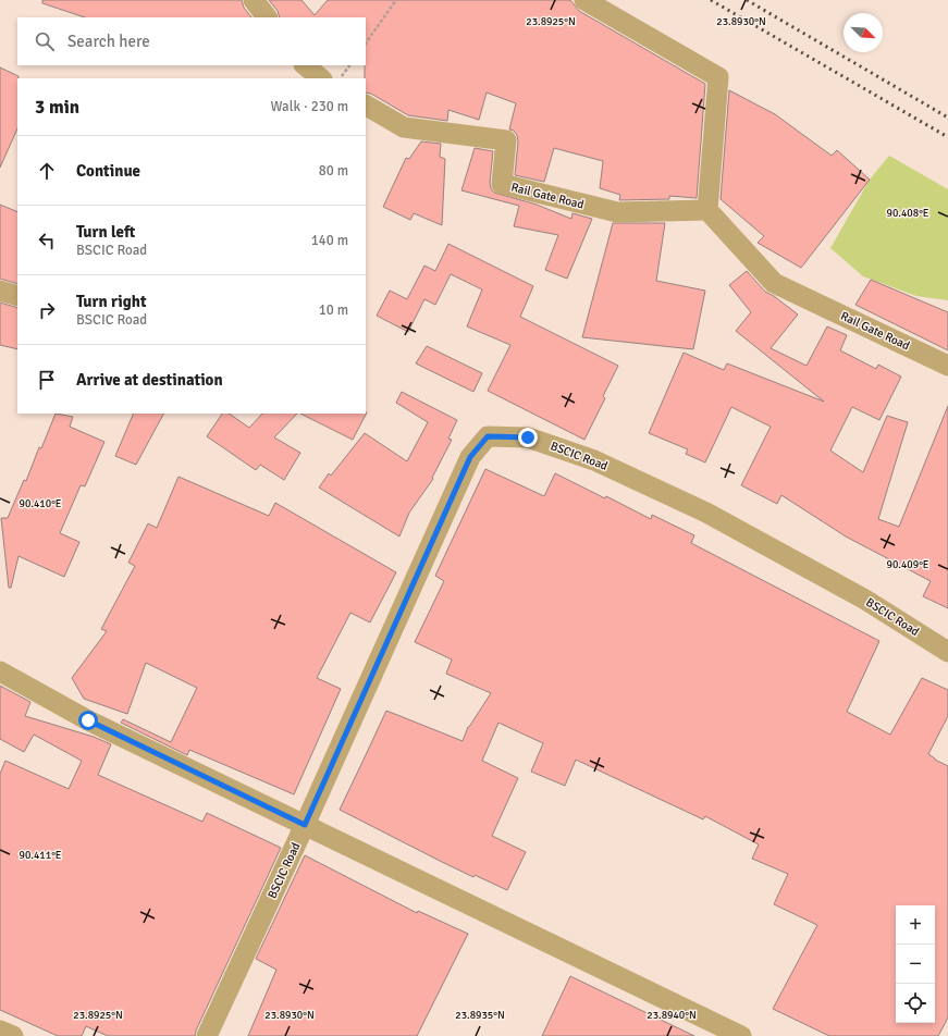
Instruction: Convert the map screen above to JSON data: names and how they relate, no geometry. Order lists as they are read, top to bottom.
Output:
{
  "streets": {
    "street": ["Rail Gate Road", "BSCIC Road"]
  },
  "north": "bottom right",
  "page": {
    "search": "Search here",
    "heading": ["3 min", "Walk · 230 m"],
    "list": [
      ["Continue", "80 m"],
      ["Turn left", "BSCIC Road", "140 m"],
      ["Turn right", "BSCIC Road", "10 m"],
      "Arrive at destination"
    ],
    "map_buttons": ["+", "−"]
  },
  "coordinates": [
    "23.8925°N",
    "23.8930°N",
    "90.408°E",
    "90.410°E",
    "90.409°E",
    "90.411°E",
    "23.8935°N",
    "23.8940°N"
  ]
}
